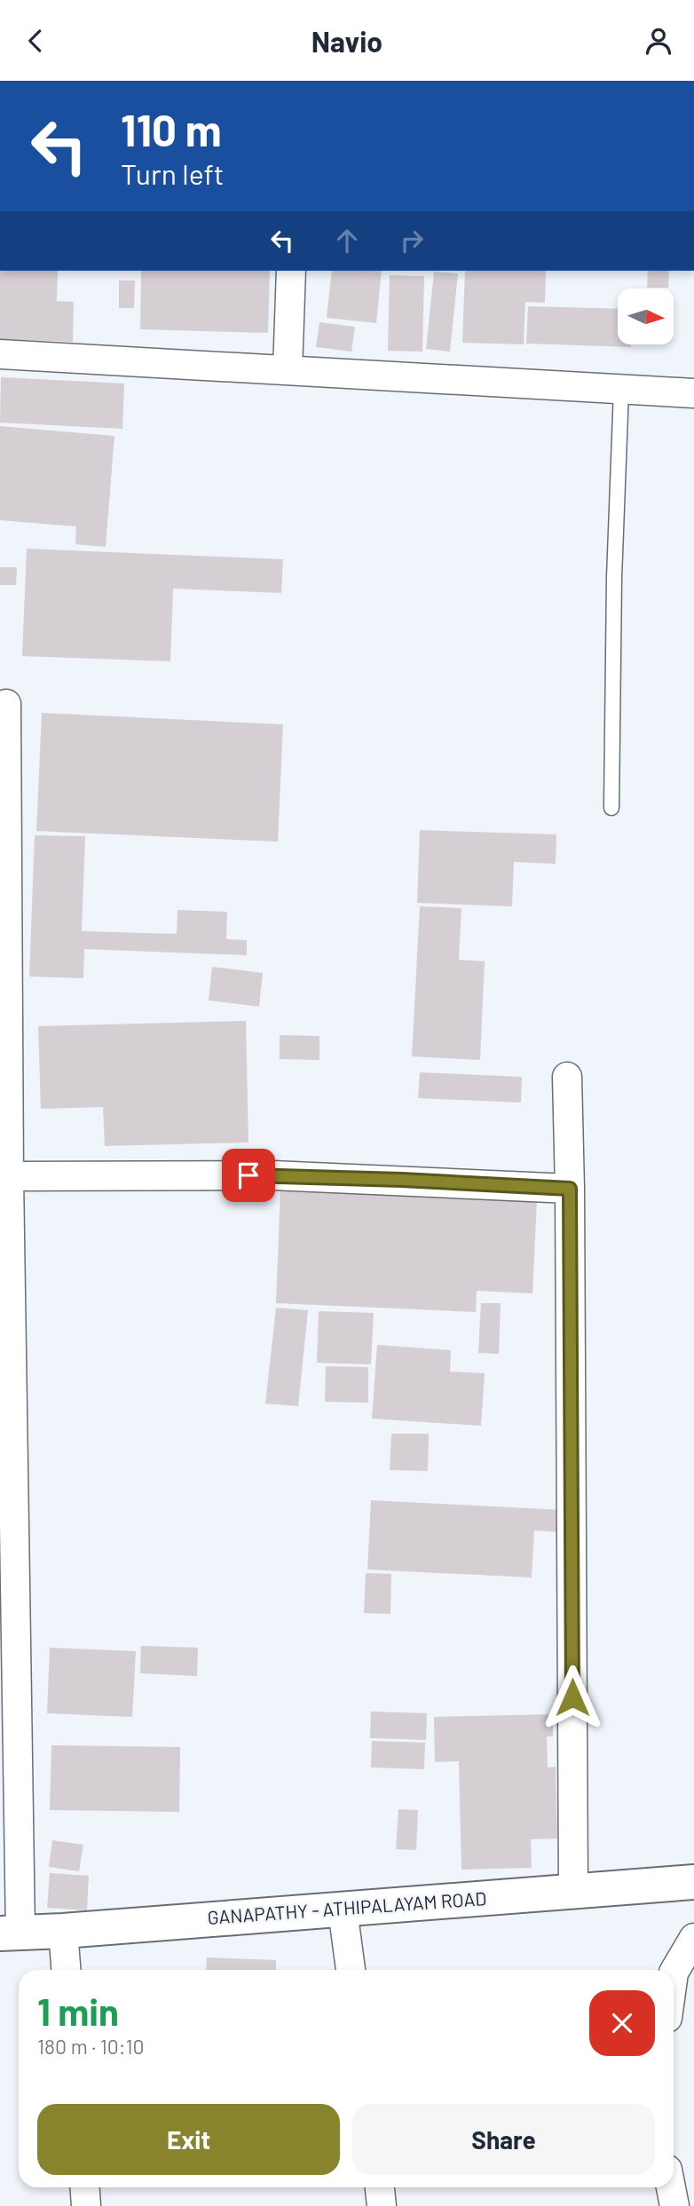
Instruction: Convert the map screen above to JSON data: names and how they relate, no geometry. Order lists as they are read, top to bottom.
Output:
{
  "streets": {
    "main road": ["GANAPATHY - ATHIPALAYAM ROAD"]
  },
  "north": "right",
  "page": {
    "header": "Navio",
    "turn": ["110 m", "Turn left"],
    "heading": ["1 min", "180 m · 10:10"],
    "buttons": ["Exit", "Share"]
  }
}
